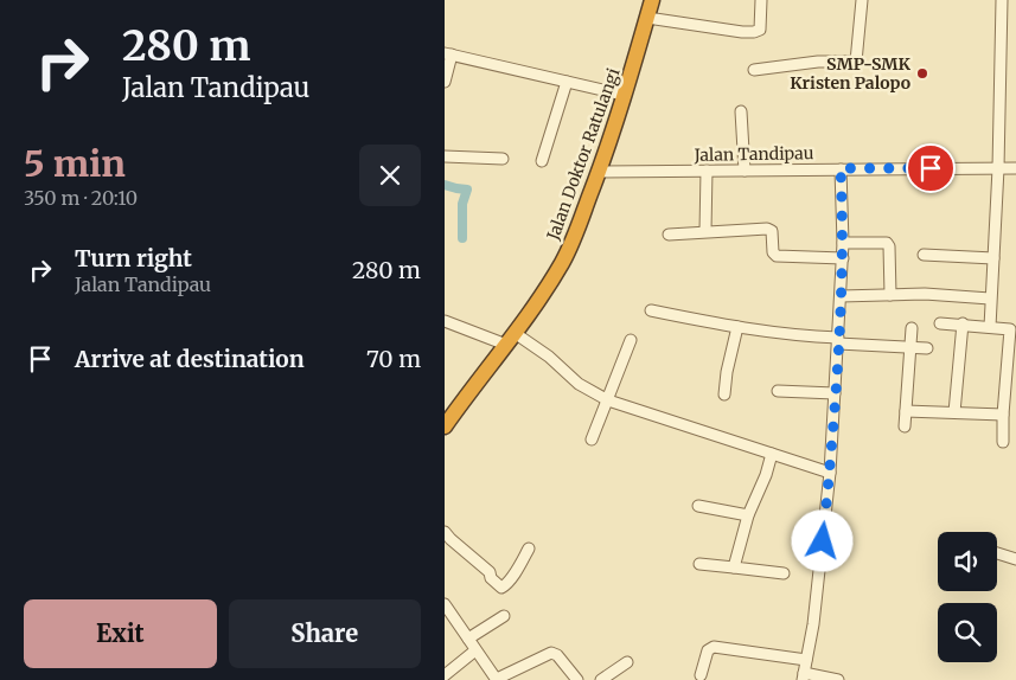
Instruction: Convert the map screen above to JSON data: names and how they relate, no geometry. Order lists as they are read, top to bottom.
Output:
{
  "streets": {
    "highway": ["Jalan Doktor Ratulangi"],
    "street": ["Jalan Tandipau"]
  },
  "crossings": [
    ["Jalan Doktor Ratulangi", "Jalan Tandipau"]
  ],
  "places": ["SMP-SMK Kristen Palopo"],
  "page": {
    "turn": ["280 m", "Jalan Tandipau"],
    "heading": ["5 min", "350 m · 20:10"],
    "list": [
      {
        "name": "Turn right",
        "note": "Jalan Tandipau",
        "value": "280 m"
      },
      {
        "name": "Arrive at destination",
        "value": "70 m"
      }
    ],
    "buttons": ["Exit", "Share"]
  }
}
